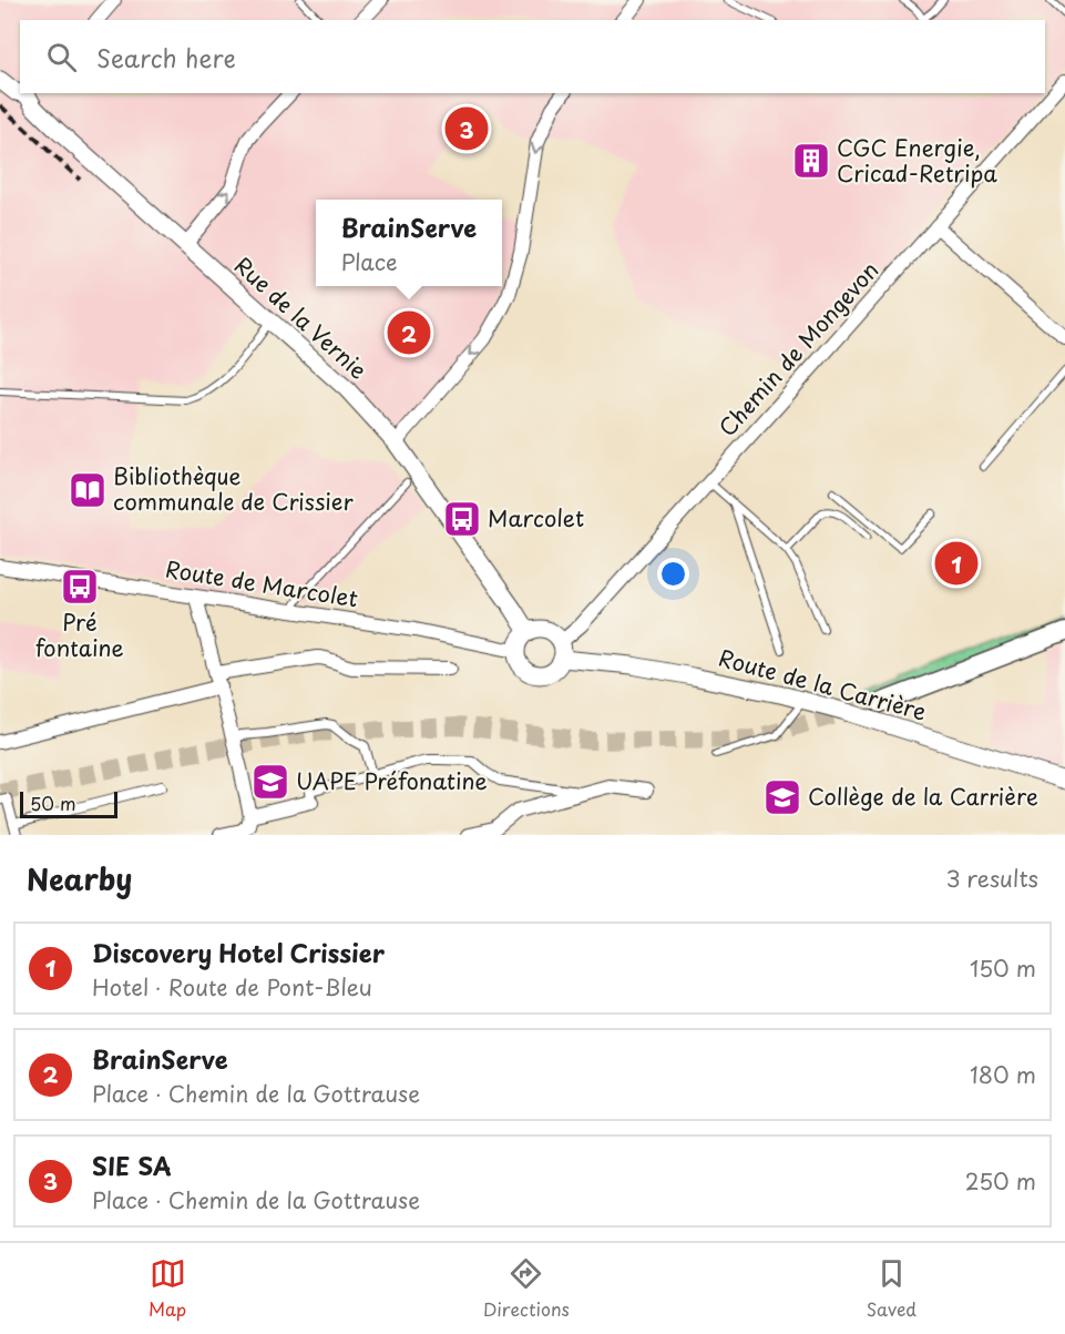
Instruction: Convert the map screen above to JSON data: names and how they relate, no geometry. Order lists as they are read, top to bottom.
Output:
{
  "streets": {
    "street": [
      "Rue de la Vernie",
      "Chemin de Mongevon",
      "Route de Marcolet",
      "Route de la Carrière"
    ]
  },
  "crossings": [
    ["Rue de la Vernie", "Chemin de Mongevon"],
    ["Rue de la Vernie", "Route de Marcolet"],
    ["Rue de la Vernie", "Route de la Carrière"],
    ["Chemin de Mongevon", "Route de Marcolet"],
    ["Chemin de Mongevon", "Route de la Carrière"],
    ["Route de Marcolet", "Route de la Carrière"]
  ],
  "places": {
    "building": ["CGC Energie, Cricad-Retripa"],
    "library": ["Bibliothèque communale de Crissier"],
    "bus stop": ["Marcolet", "Pré fontaine"],
    "school or university": ["UAPE Préfonatine", "Collège de la Carrière"]
  },
  "scale_bar": "50 m",
  "page": {
    "search": "Search here",
    "pins": ["3", "2", "1"],
    "popup": ["BrainServe", "Place"],
    "scale": "50 m",
    "heading": ["Nearby", "3 results"],
    "list": [
      {
        "mark": "1",
        "name": "Discovery Hotel Crissier",
        "note": "Hotel · Route de Pont-Bleu",
        "value": "150 m"
      },
      {
        "mark": "2",
        "name": "BrainServe",
        "note": "Place · Chemin de la Gottrause",
        "value": "180 m"
      },
      {
        "mark": "3",
        "name": "SIE SA",
        "note": "Place · Chemin de la Gottrause",
        "value": "250 m"
      }
    ],
    "nav": ["Map", "Directions", "Saved"]
  }
}
